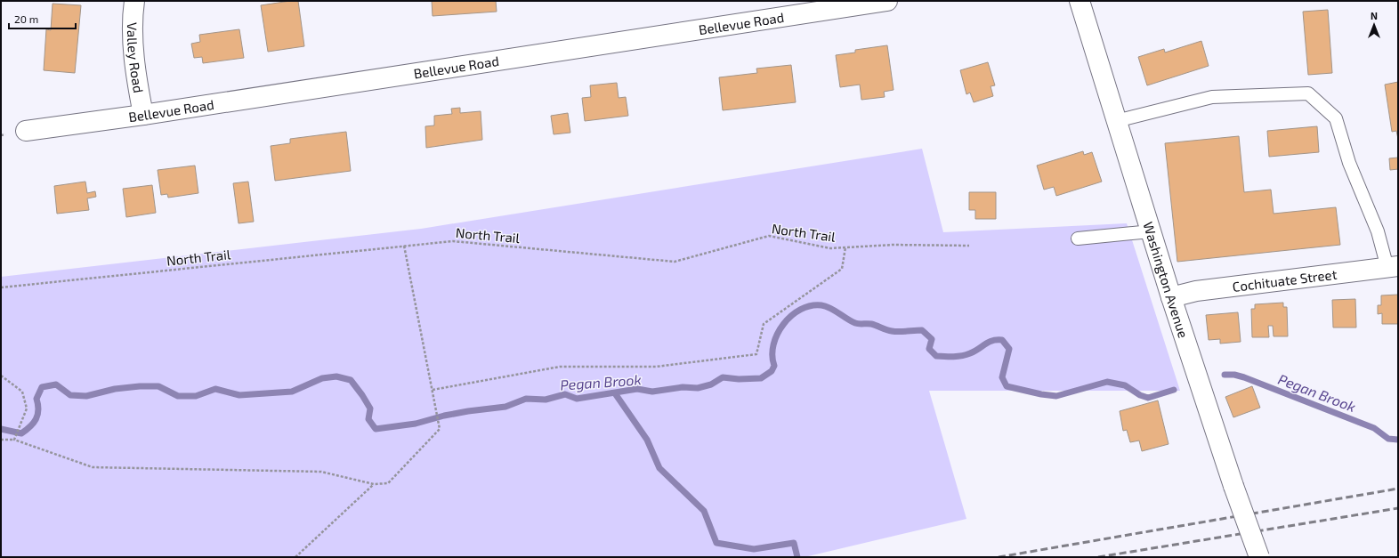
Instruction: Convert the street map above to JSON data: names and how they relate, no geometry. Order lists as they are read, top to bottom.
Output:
{
  "streets": {
    "street": [
      "Bellevue Road",
      "Valley Road",
      "Washington Avenue",
      "Cochituate Street"
    ],
    "path": ["North Trail"]
  },
  "crossings": [
    ["Bellevue Road", "Valley Road"],
    ["Washington Avenue", "Cochituate Street"]
  ],
  "water": ["Pegan Brook"],
  "scale_bar": "20 m",
  "north": "top"
}
